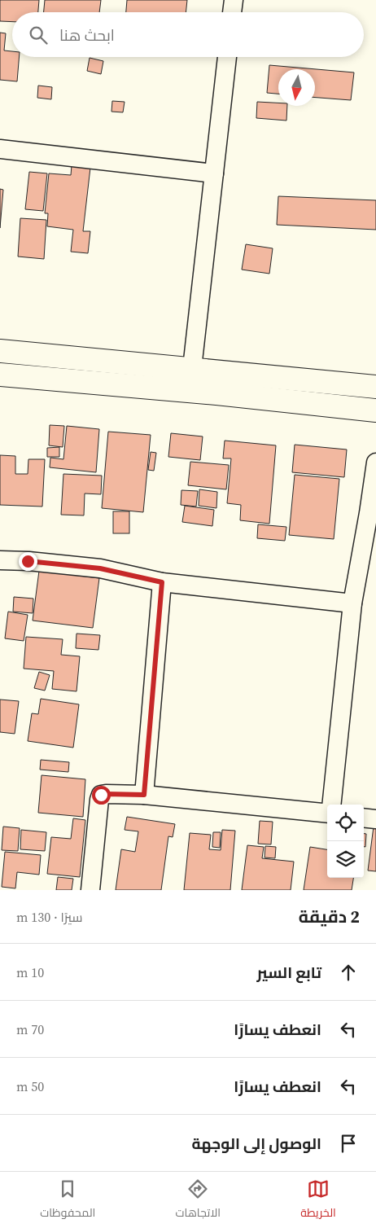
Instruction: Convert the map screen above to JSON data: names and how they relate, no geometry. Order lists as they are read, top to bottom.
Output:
{
  "north": "bottom",
  "page": {
    "search": "ابحث هنا",
    "heading": ["2 دقيقة", "سيرًا · 130 m"],
    "list": [
      ["تابع السير", "10 m"],
      ["انعطف يسارًا", "70 m"],
      ["انعطف يسارًا", "50 m"],
      "الوصول إلى الوجهة"
    ],
    "nav": ["الخريطة", "الاتجاهات", "المحفوظات"]
  }
}
